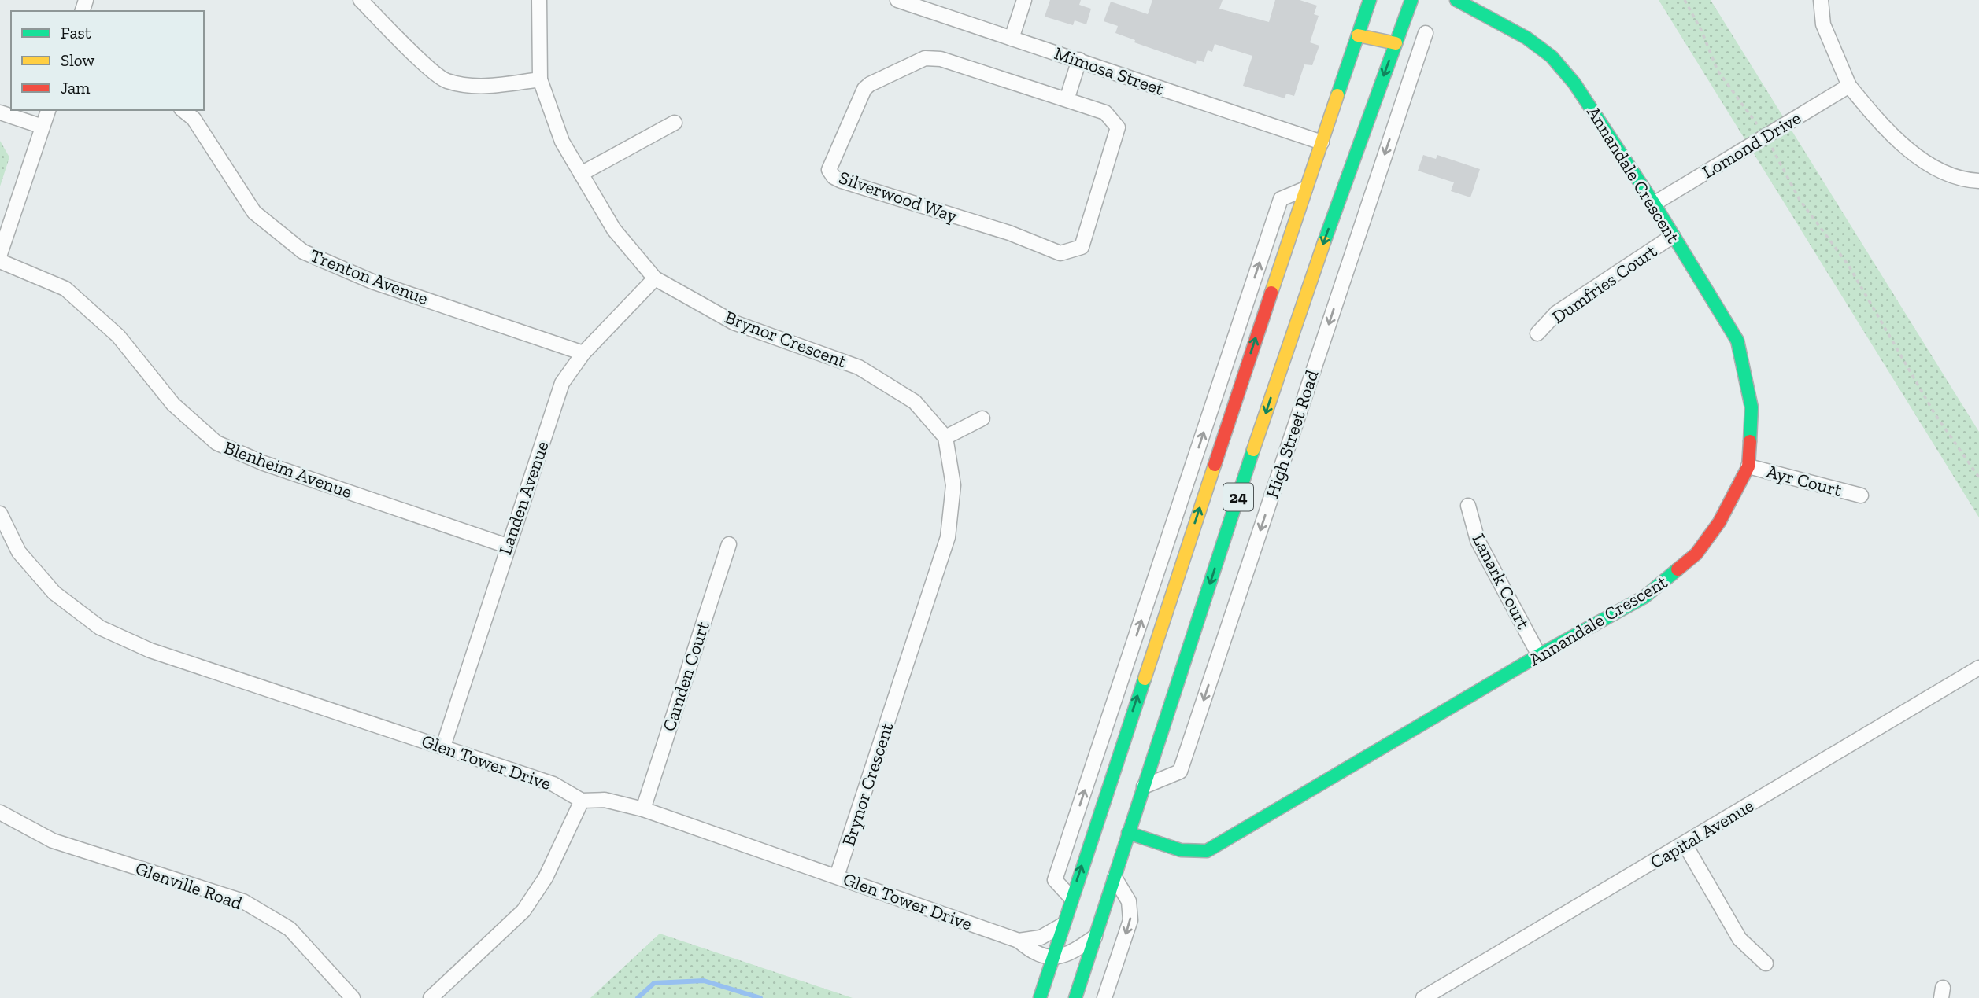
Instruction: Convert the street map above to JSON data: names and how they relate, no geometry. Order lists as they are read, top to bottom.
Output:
{
  "streets": {
    "main road": ["Annandale Crescent", "High Street Road", "24"],
    "street": [
      "Mimosa Street",
      "Lomond Drive",
      "Silverwood Way",
      "Trenton Avenue",
      "Dumfries Court",
      "Brynor Crescent",
      "Blenheim Avenue",
      "Ayr Court",
      "Landen Avenue",
      "Lanark Court",
      "Camden Court",
      "Glen Tower Drive",
      "Capital Avenue",
      "Glenville Road"
    ]
  },
  "crossings": [
    ["Mimosa Street", "24"],
    ["Lomond Drive", "Annandale Crescent"],
    ["Annandale Crescent", "Dumfries Court"],
    ["Annandale Crescent", "High Street Road"],
    ["Annandale Crescent", "Ayr Court"],
    ["Annandale Crescent", "Lanark Court"],
    ["Trenton Avenue", "Landen Avenue"],
    ["Brynor Crescent", "Landen Avenue"],
    ["Brynor Crescent", "Glen Tower Drive"],
    ["Blenheim Avenue", "Landen Avenue"],
    ["24", "Glen Tower Drive"],
    ["Landen Avenue", "Glen Tower Drive"],
    ["Camden Court", "Glen Tower Drive"]
  ],
  "legend": ["Fast", "Slow", "Jam"]
}
